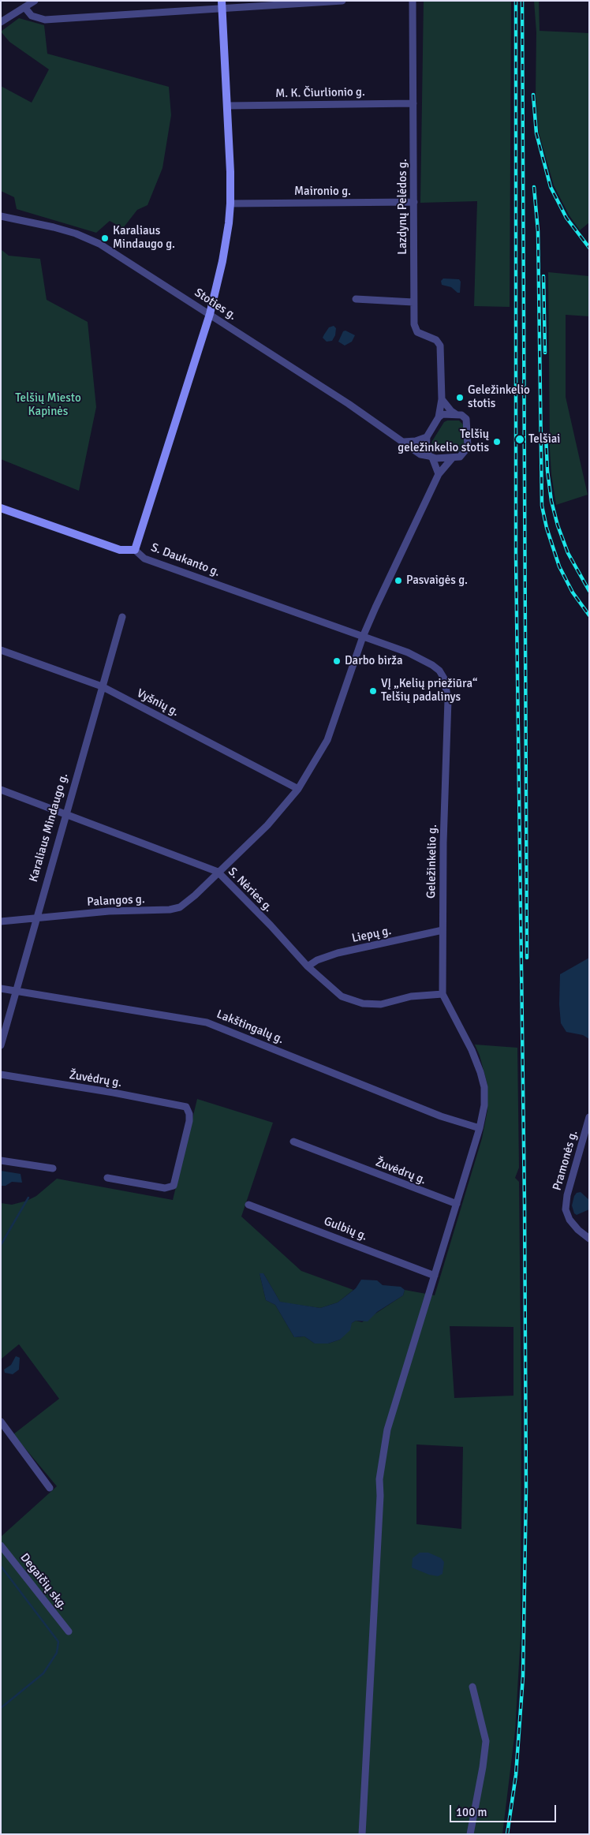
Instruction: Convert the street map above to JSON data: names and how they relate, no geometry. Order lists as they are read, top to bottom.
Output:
{
  "streets": {
    "main road": ["S. Daukanto g."],
    "street": [
      "M. K. Čiurlionio g.",
      "Maironio g.",
      "Lazdynų Pelėdos g.",
      "Stoties g.",
      "Vyšnių g.",
      "Karaliaus Mindaugo g.",
      "Geležinkelio g.",
      "S. Nėries g.",
      "Palangos g.",
      "Liepų g.",
      "Lakštingalų g.",
      "Žuvėdrų g.",
      "Pramonės g.",
      "Gulbių g.",
      "Degaičių skg."
    ]
  },
  "crossings": [
    ["M. K. Čiurlionio g.", "Lazdynų Pelėdos g."],
    ["Maironio g.", "Lazdynų Pelėdos g."],
    ["Lazdynų Pelėdos g.", "Stoties g."],
    ["S. Daukanto g.", "Geležinkelio g."],
    ["Vyšnių g.", "Karaliaus Mindaugo g."],
    ["Karaliaus Mindaugo g.", "S. Nėries g."],
    ["Karaliaus Mindaugo g.", "Palangos g."],
    ["Karaliaus Mindaugo g.", "Lakštingalų g."],
    ["Geležinkelio g.", "S. Nėries g."],
    ["Geležinkelio g.", "Liepų g."],
    ["Geležinkelio g.", "Lakštingalų g."],
    ["Geležinkelio g.", "Žuvėdrų g."],
    ["Geležinkelio g.", "Gulbių g."],
    ["S. Nėries g.", "Palangos g."],
    ["S. Nėries g.", "Liepų g."]
  ],
  "parks": ["Telšių Miesto Kapinės"],
  "places": [
    "Karaliaus Mindaugo g.",
    "Geležinkelio stotis",
    "Telšiai",
    "Telšių geležinkelio stotis",
    "Pasvaigės g.",
    "Darbo birža",
    "VĮ „Kelių priežiūra“ Telšių padalinys"
  ],
  "scale_bar": "100 m"
}
